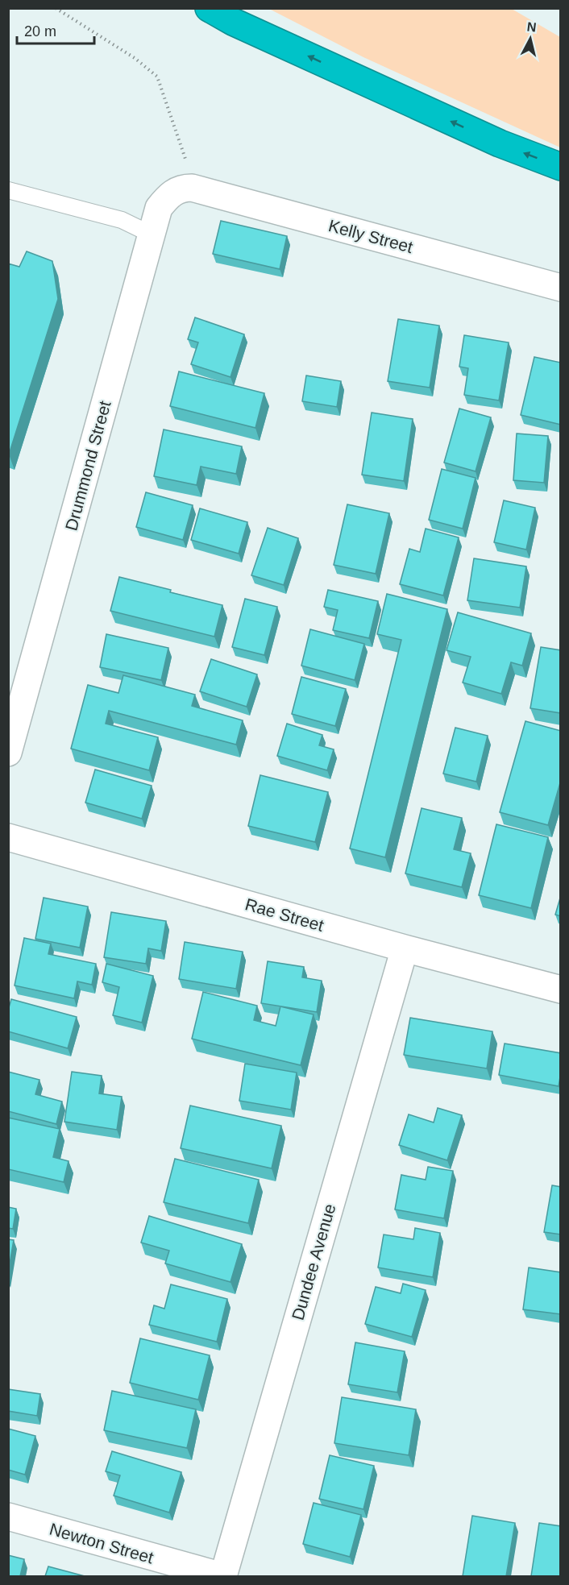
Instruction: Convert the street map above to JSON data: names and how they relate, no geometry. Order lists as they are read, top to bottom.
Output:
{
  "streets": {
    "street": [
      "Kelly Street",
      "Drummond Street",
      "Rae Street",
      "Dundee Avenue",
      "Newton Street"
    ]
  },
  "crossings": [
    ["Kelly Street", "Drummond Street"],
    ["Rae Street", "Dundee Avenue"],
    ["Dundee Avenue", "Newton Street"]
  ],
  "scale_bar": "20 m",
  "north": "top"
}
